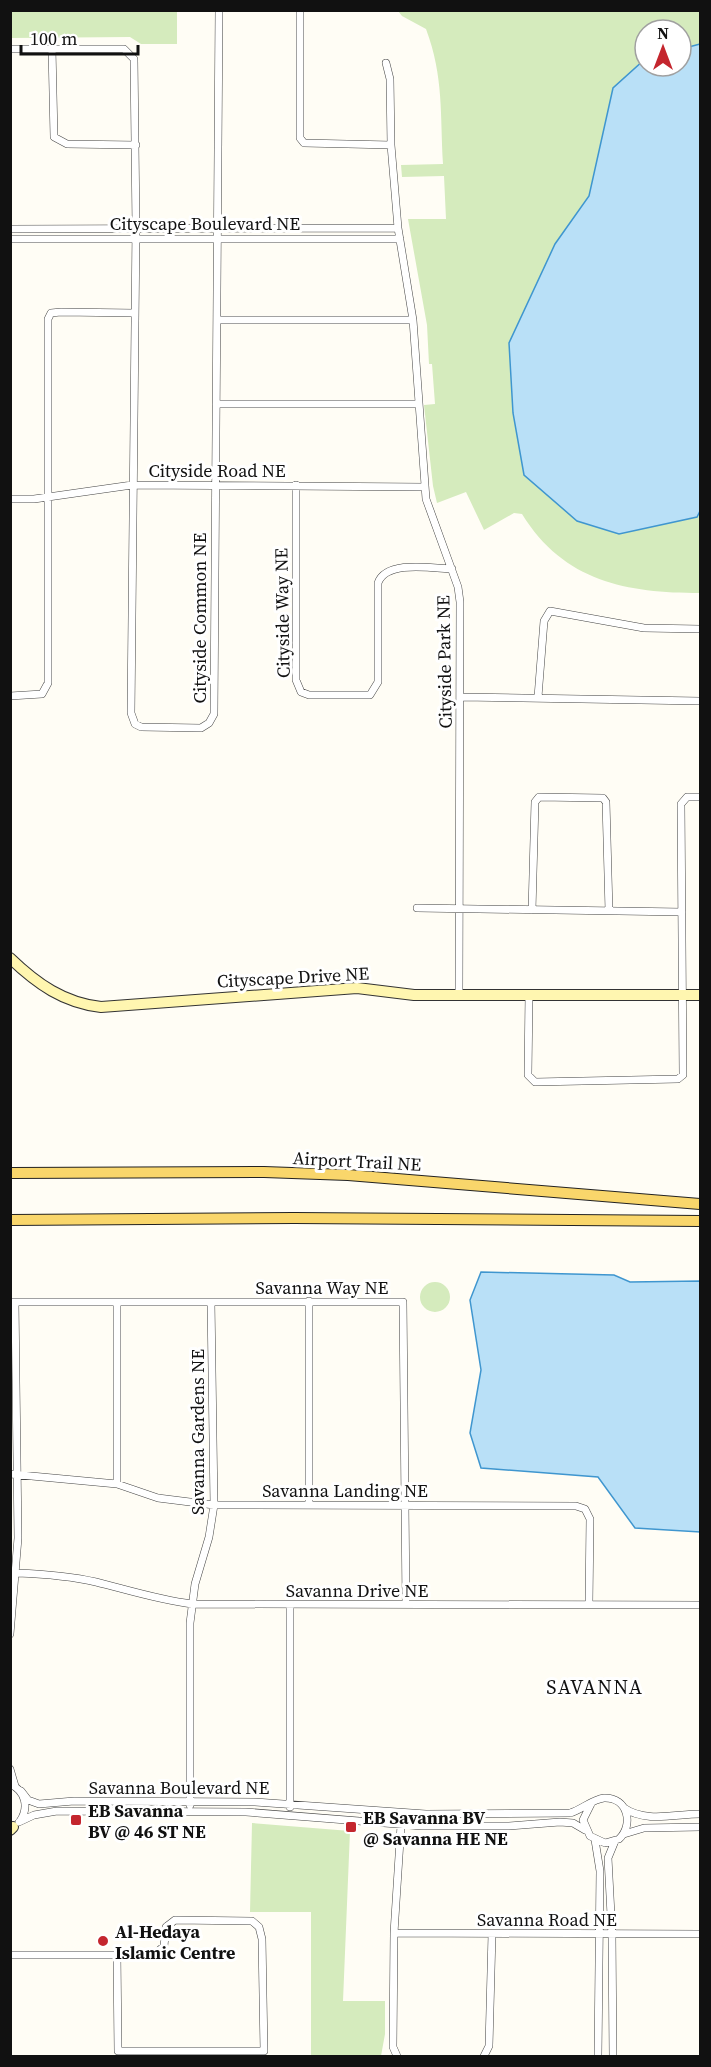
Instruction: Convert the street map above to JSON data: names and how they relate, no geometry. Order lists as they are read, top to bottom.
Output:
{
  "streets": {
    "main road": ["Airport Trail NE"],
    "street": [
      "Cityscape Boulevard NE",
      "Cityside Road NE",
      "Cityside Way NE",
      "Cityside Common NE",
      "Cityside Park NE",
      "Cityscape Drive NE",
      "Savanna Way NE",
      "Savanna Gardens NE",
      "Savanna Landing NE",
      "Savanna Drive NE",
      "Savanna Boulevard NE",
      "Savanna Road NE"
    ]
  },
  "crossings": [
    ["Cityscape Boulevard NE", "Cityside Common NE"],
    ["Cityscape Boulevard NE", "Cityside Park NE"],
    ["Cityside Road NE", "Cityside Way NE"],
    ["Cityside Road NE", "Cityside Common NE"],
    ["Cityside Road NE", "Cityside Park NE"],
    ["Cityside Way NE", "Cityside Park NE"],
    ["Cityside Park NE", "Cityscape Drive NE"],
    ["Savanna Way NE", "Savanna Gardens NE"],
    ["Savanna Way NE", "Savanna Landing NE"],
    ["Savanna Way NE", "Savanna Drive NE"],
    ["Savanna Gardens NE", "Savanna Landing NE"],
    ["Savanna Gardens NE", "Savanna Drive NE"],
    ["Savanna Gardens NE", "Savanna Boulevard NE"],
    ["Savanna Landing NE", "Savanna Drive NE"]
  ],
  "districts": ["SAVANNA"],
  "places": {
    "transit": ["EB Savanna BV @ 46 ST NE", "EB Savanna BV @ Savanna HE NE"],
    "other": ["Al-Hedaya Islamic Centre"]
  },
  "scale_bar": "100 m",
  "north": "top"
}
